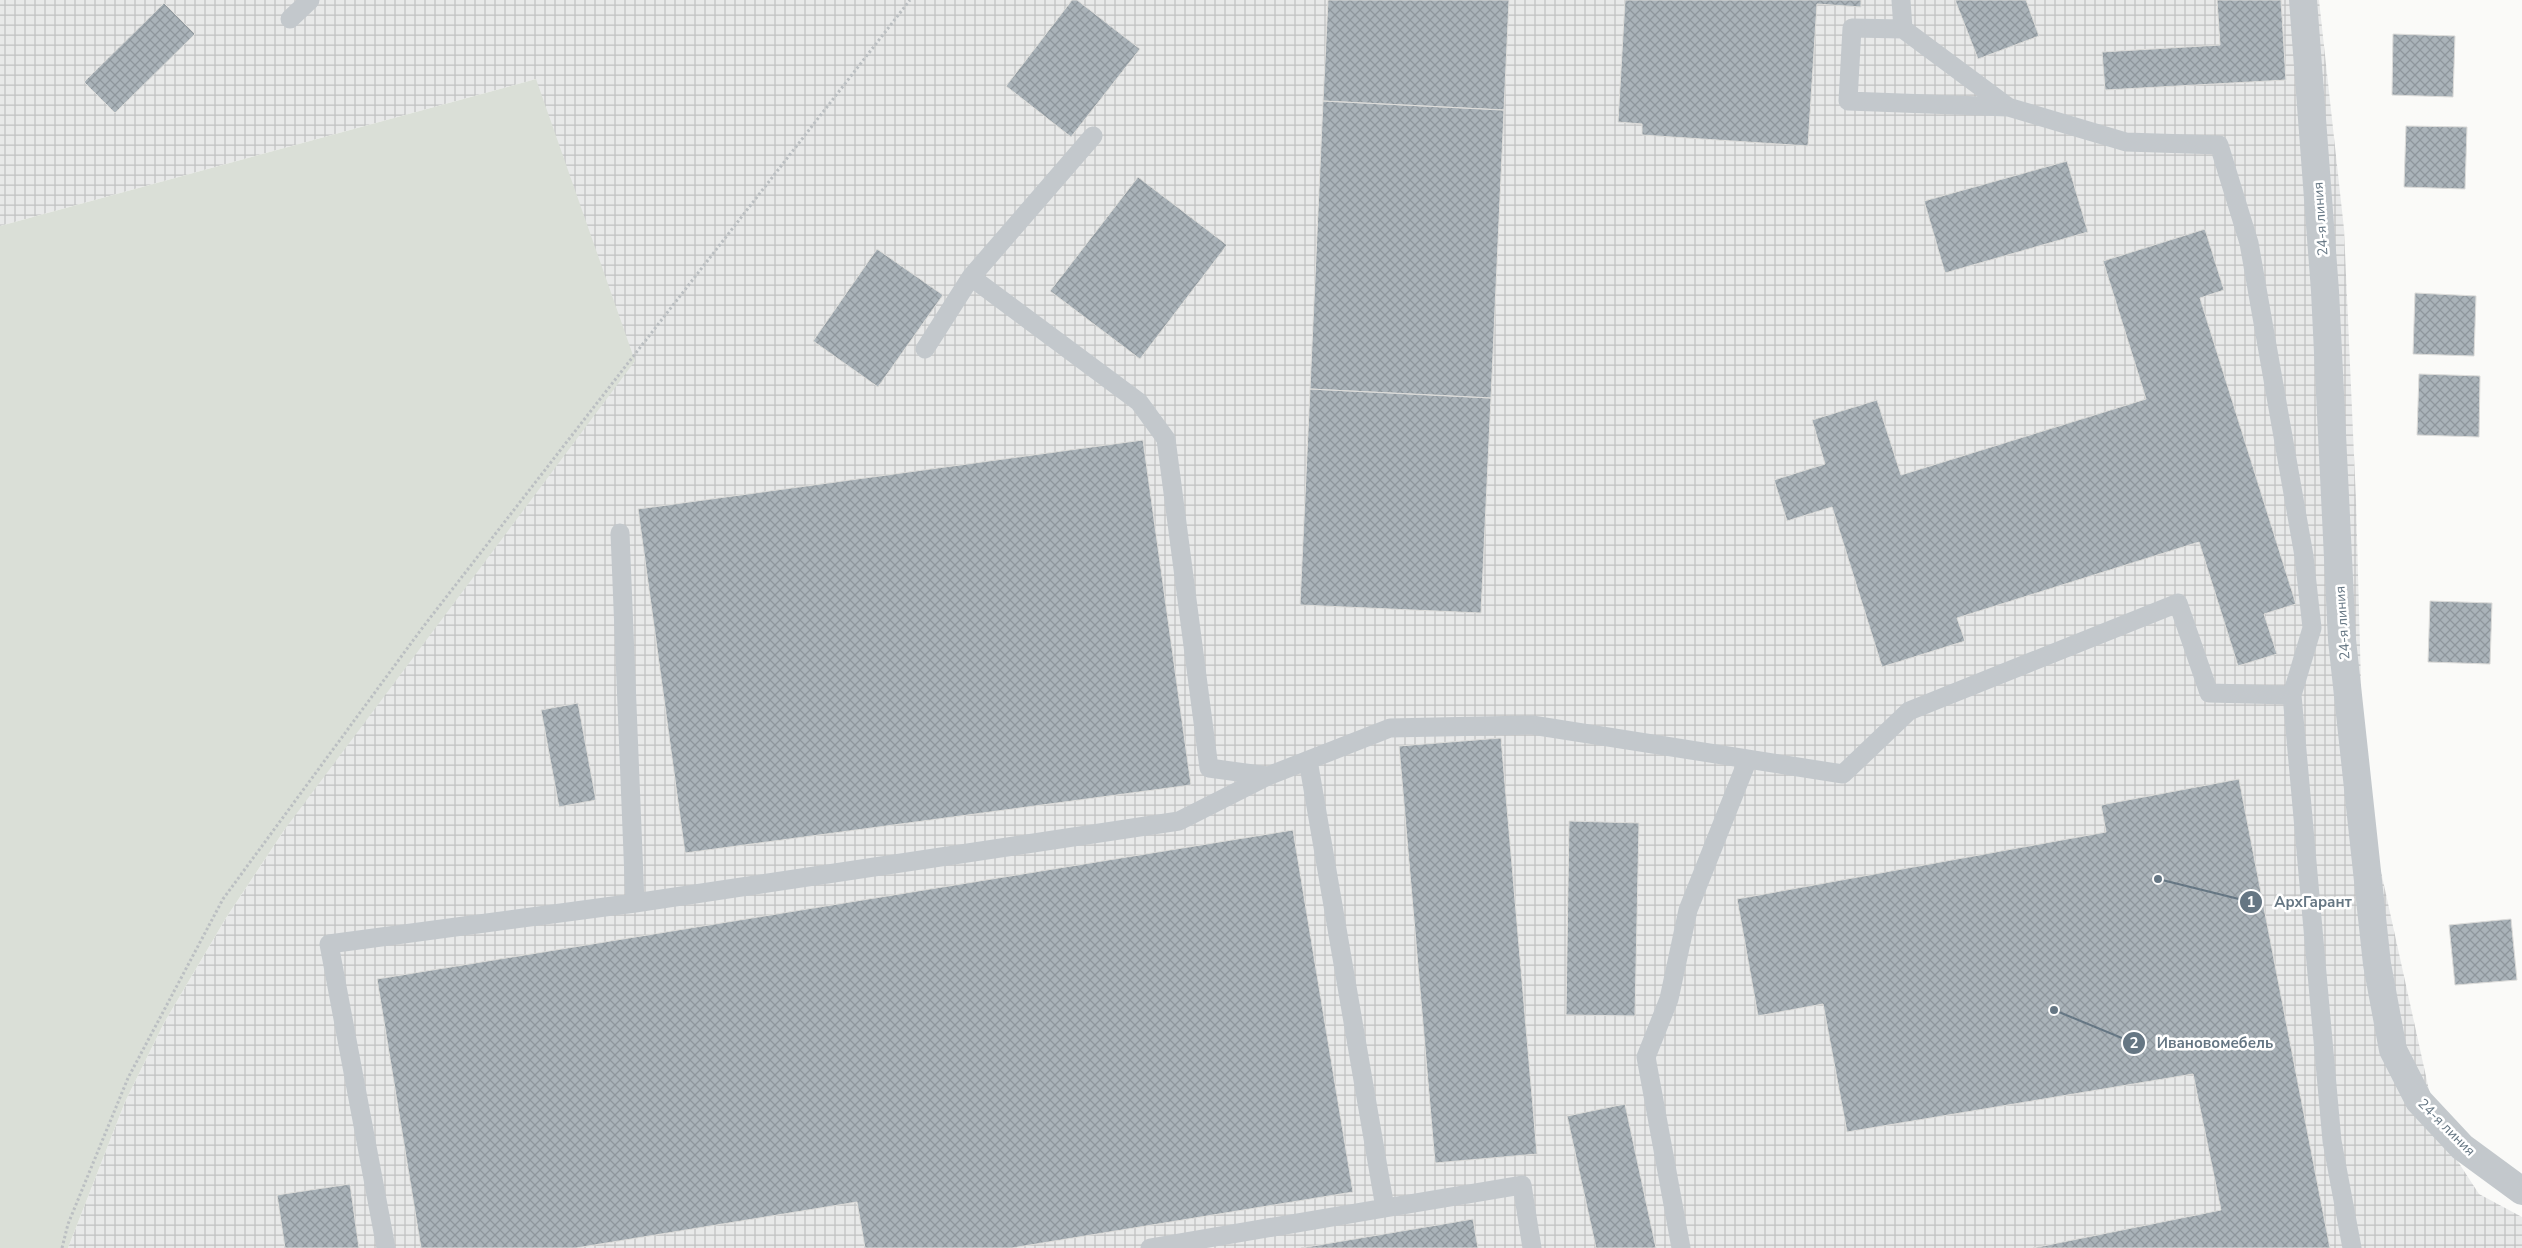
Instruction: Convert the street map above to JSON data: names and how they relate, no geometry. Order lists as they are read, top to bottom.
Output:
{
  "streets": {
    "street": ["24-я линия"]
  },
  "places": ["АрхГарант", "Ивановомебель"]
}
